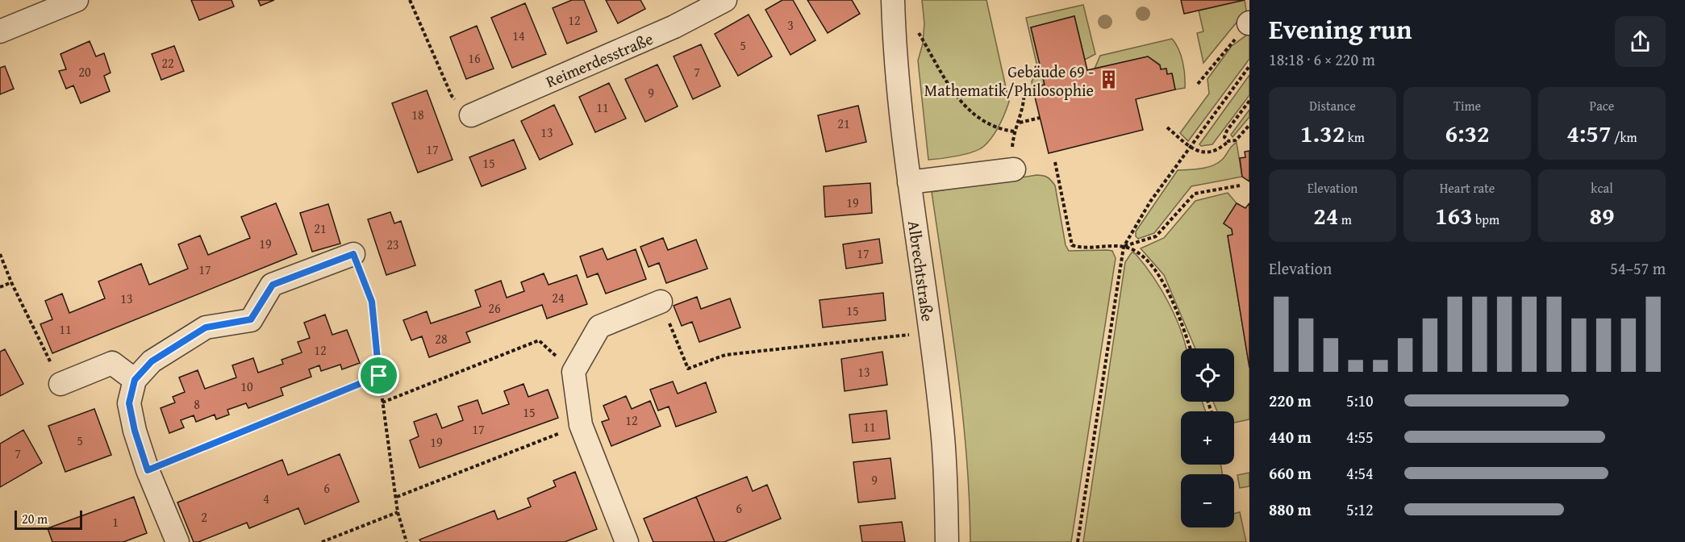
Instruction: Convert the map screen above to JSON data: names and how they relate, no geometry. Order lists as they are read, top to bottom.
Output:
{
  "streets": {
    "street": ["Reimerdesstraße", "Albrechtstraße"]
  },
  "places": {
    "building": ["Gebäude 69 - Mathematik/Philosophie"]
  },
  "house_numbers": [
    "12",
    "3",
    "14",
    "5",
    "16",
    "22",
    "20",
    "7",
    "9",
    "11",
    "18",
    "21",
    "13",
    "17",
    "15",
    "19",
    "21",
    "19",
    "23",
    "17",
    "17",
    "24",
    "13",
    "26",
    "15",
    "11",
    "28",
    "12",
    "13",
    "10",
    "8",
    "15",
    "12",
    "11",
    "17",
    "5",
    "19",
    "7",
    "9",
    "6",
    "4",
    "6",
    "2",
    "1"
  ],
  "scale_bar": "20 m",
  "page": {
    "heading": ["Evening run", "18:18 · 6 × 220 m"],
    "stats": [
      ["Distance", "1.32 km"],
      ["Time", "6:32"],
      ["Pace", "4:57 /km"],
      ["Elevation", "24 m"],
      ["Heart rate", "163 bpm"],
      ["kcal", "89"]
    ],
    "chart": ["Elevation", "54–57 m"],
    "map_buttons": ["+", "−"],
    "list": [
      {
        "name": "220 m",
        "note": "5:10"
      },
      {
        "name": "440 m",
        "note": "4:55"
      },
      {
        "name": "660 m",
        "note": "4:54"
      },
      {
        "name": "880 m",
        "note": "5:12"
      }
    ],
    "scale": "20 m"
  }
}
